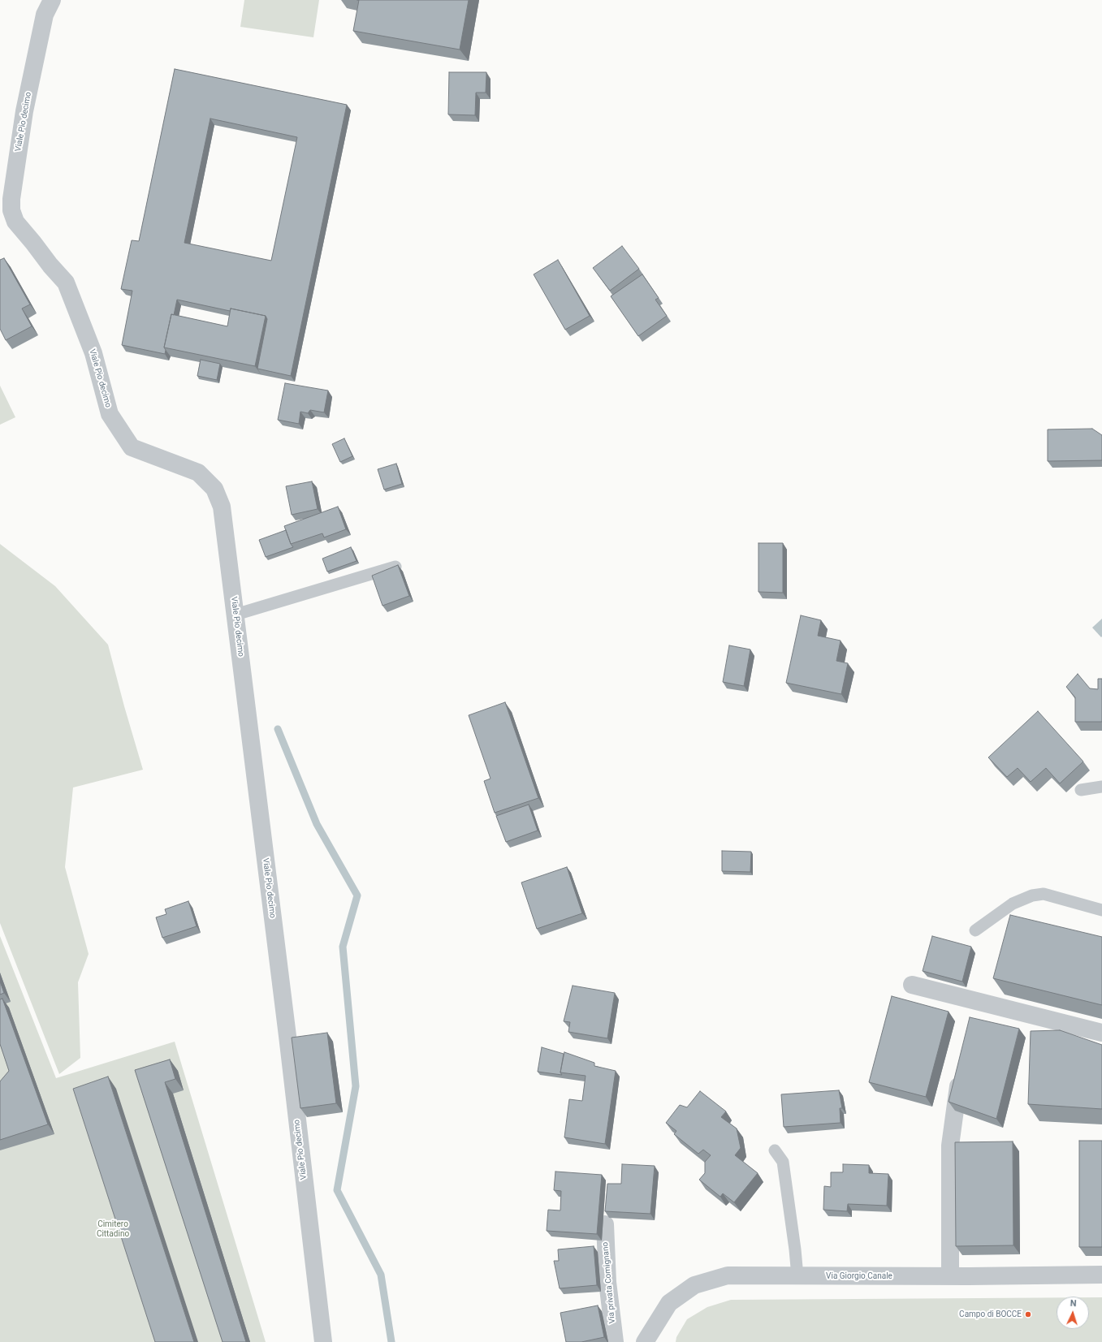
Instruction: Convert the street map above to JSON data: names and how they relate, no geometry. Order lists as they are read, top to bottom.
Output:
{
  "streets": {
    "street": ["Viale Pio decimo", "Via Giorgio Canale", "Via privata Comignano"]
  },
  "parks": ["Cimitero Cittadino"],
  "places": ["Campo di BOCCE"],
  "north": "top"
}
